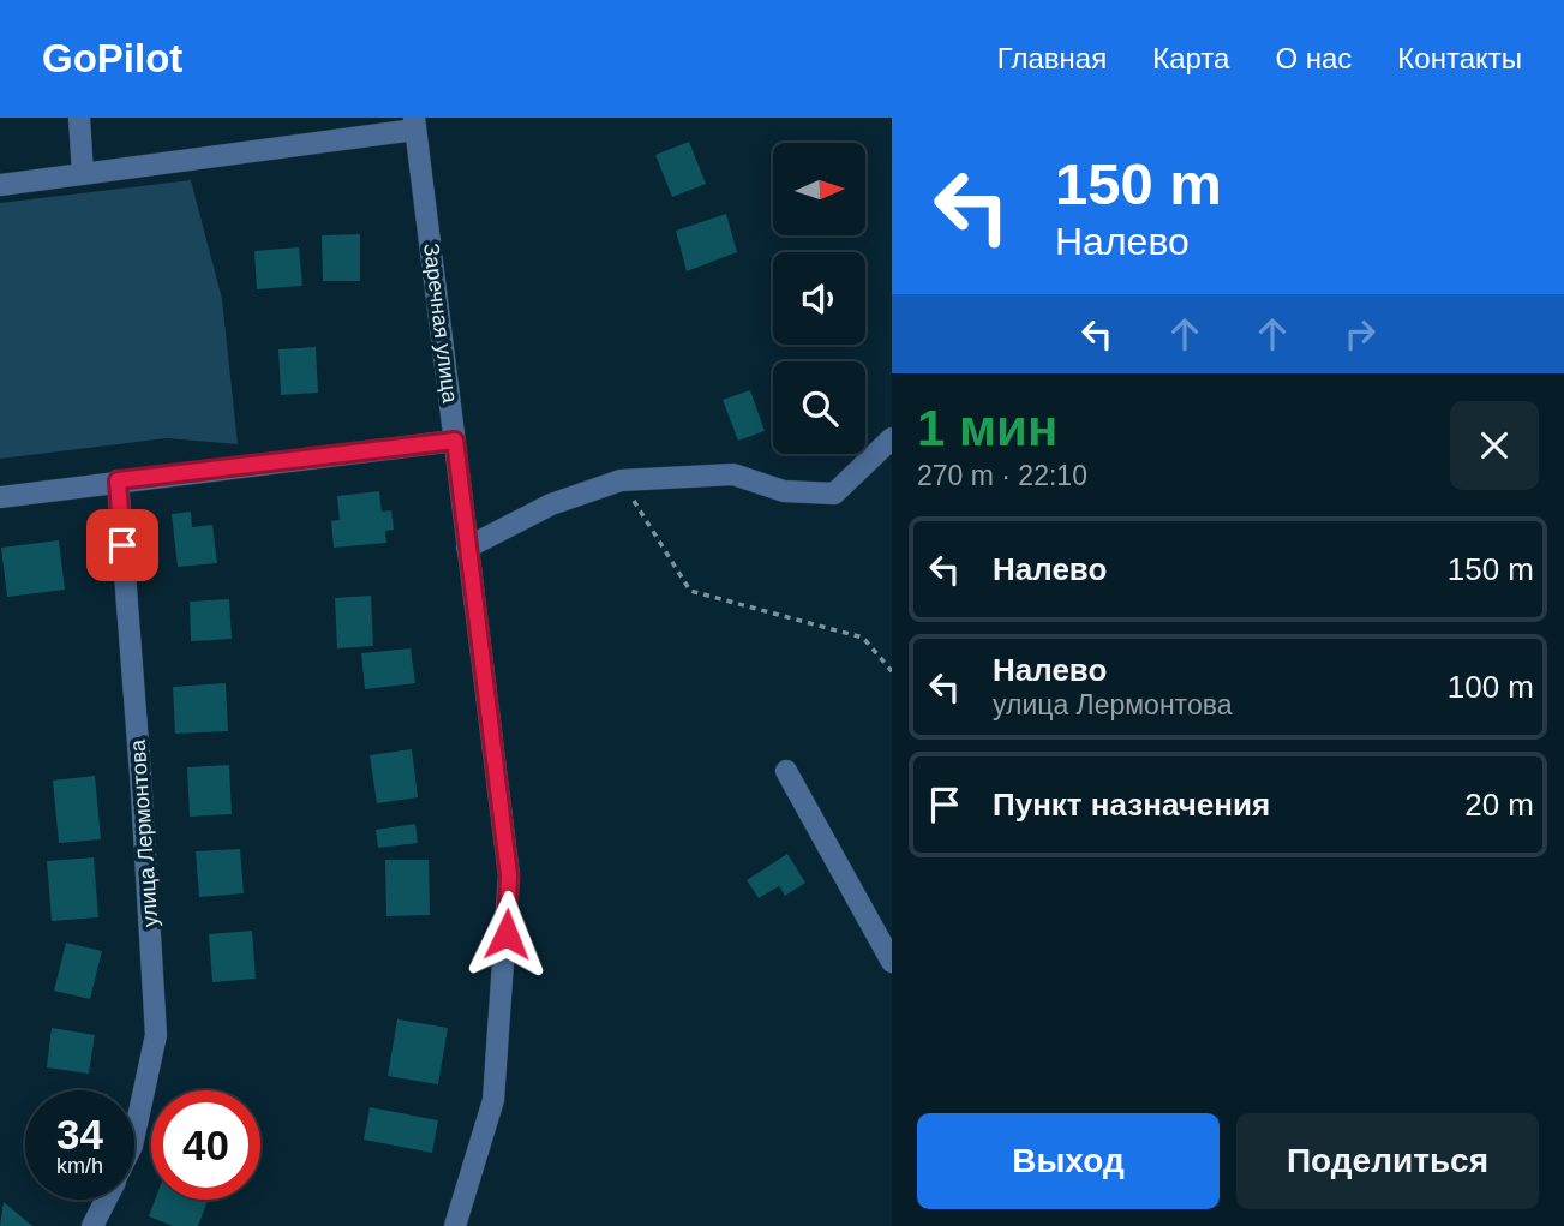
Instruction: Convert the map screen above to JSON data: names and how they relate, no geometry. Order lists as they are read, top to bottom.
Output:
{
  "streets": {
    "street": ["Заречная улица", "улица Лермонтова"]
  },
  "north": "right",
  "page": {
    "header": "GoPilot",
    "nav": [
      "Главная",
      "Карта",
      "О нас",
      "Контакты"
    ],
    "turn": ["150 m", "Налево"],
    "heading": ["1 мин", "270 m · 22:10"],
    "list": [
      {
        "name": "Налево",
        "value": "150 m"
      },
      {
        "name": "Налево",
        "note": "улица Лермонтова",
        "value": "100 m"
      },
      {
        "name": "Пункт назначения",
        "value": "20 m"
      }
    ],
    "speed": "34 km/h",
    "limit": "40",
    "buttons": ["Выход", "Поделиться"]
  }
}
